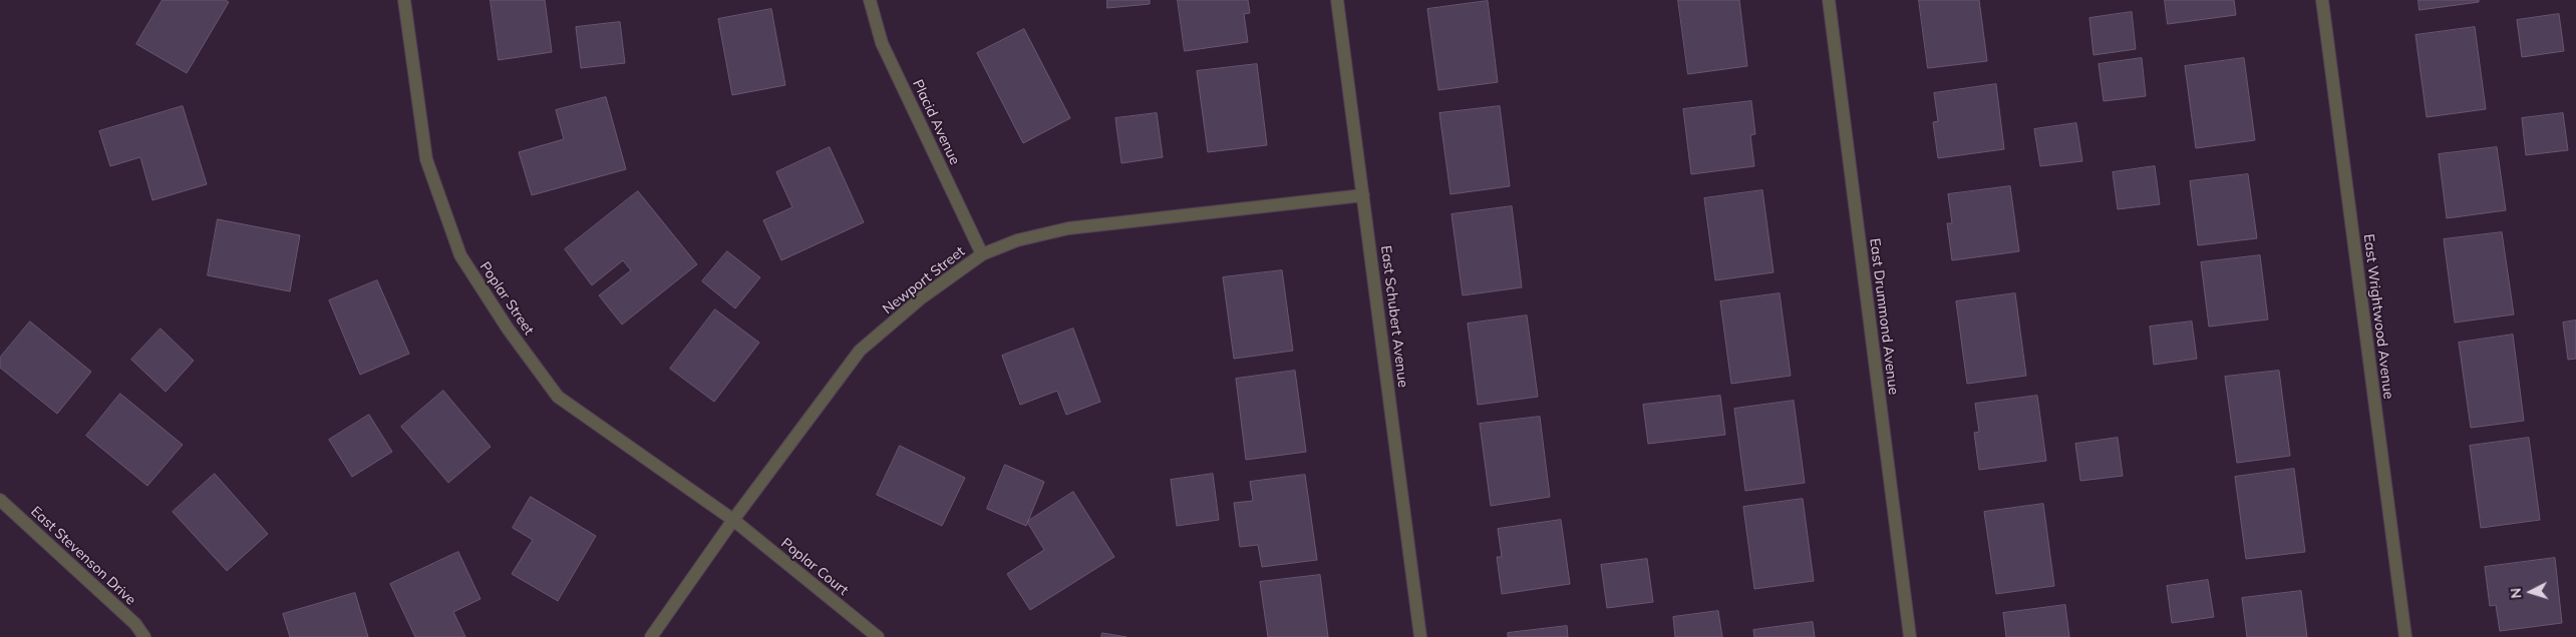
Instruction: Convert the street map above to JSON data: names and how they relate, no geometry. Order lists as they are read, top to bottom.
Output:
{
  "streets": {
    "street": [
      "Placid Avenue",
      "Newport Street",
      "Poplar Street",
      "East Schubert Avenue",
      "East Drummond Avenue",
      "East Wrightwood Avenue",
      "East Stevenson Drive",
      "Poplar Court"
    ]
  },
  "crossings": [
    ["Placid Avenue", "Newport Street"],
    ["Newport Street", "Poplar Street"],
    ["Newport Street", "East Schubert Avenue"],
    ["Newport Street", "Poplar Court"],
    ["Poplar Street", "Poplar Court"]
  ],
  "north": "left"
}
